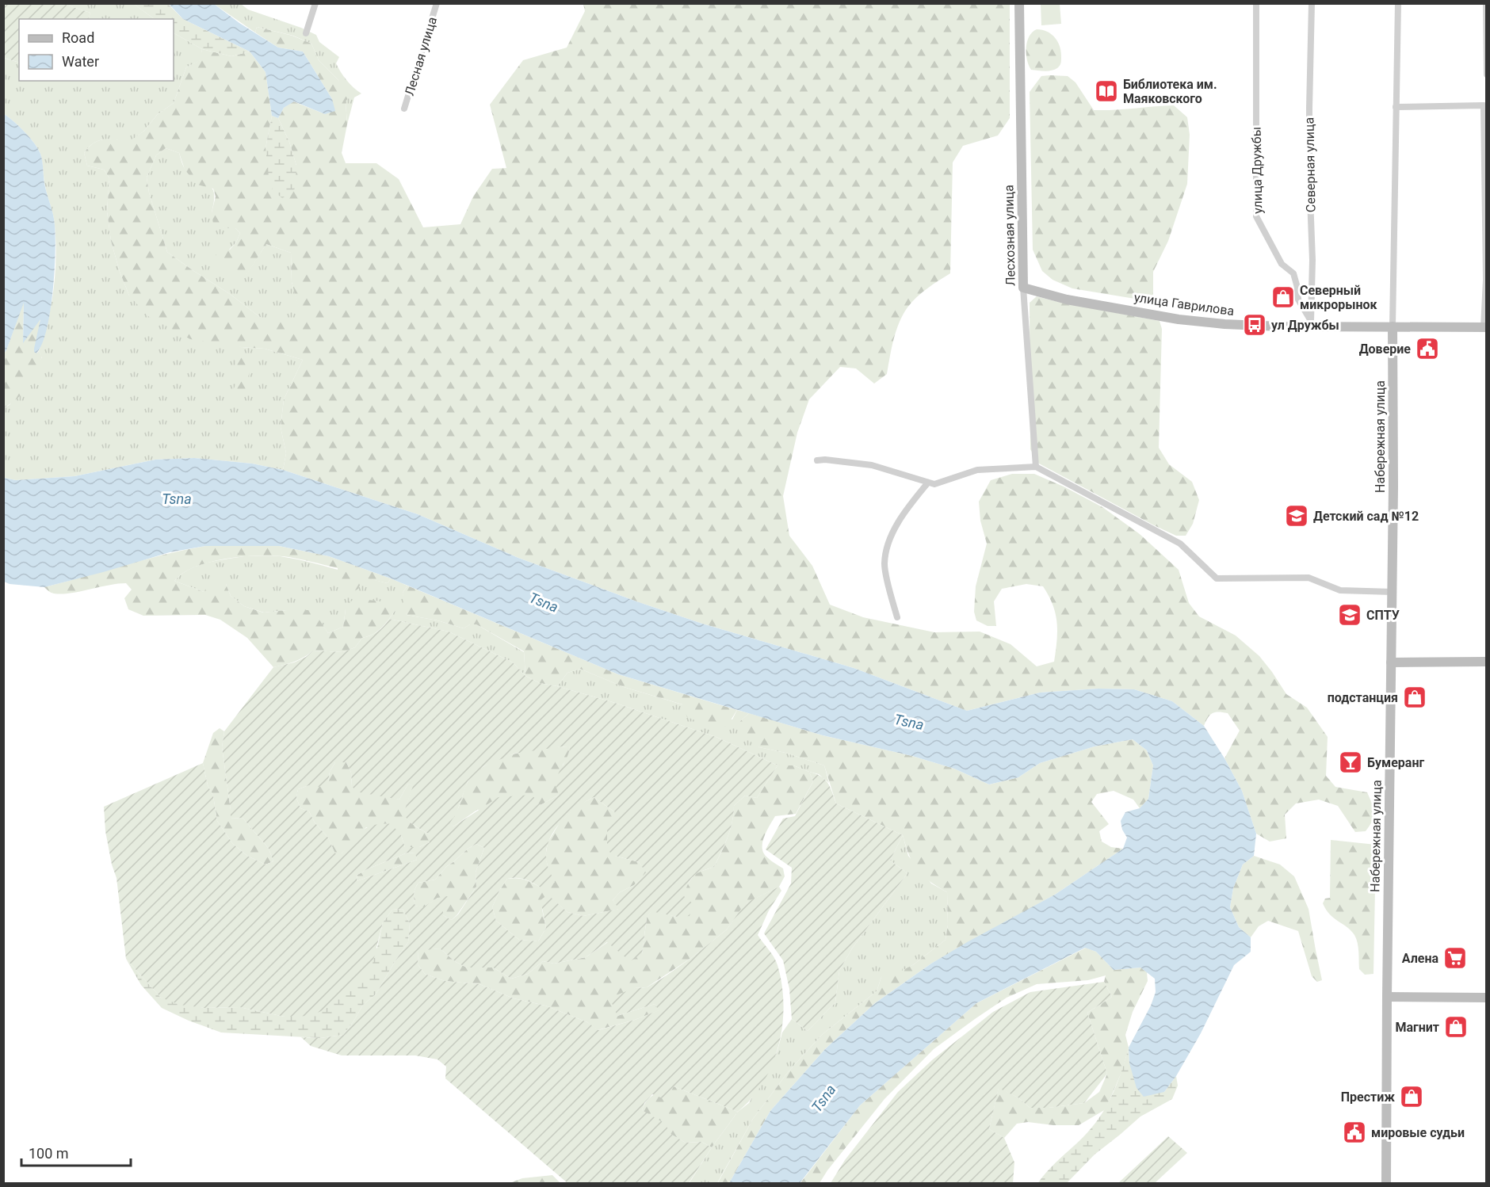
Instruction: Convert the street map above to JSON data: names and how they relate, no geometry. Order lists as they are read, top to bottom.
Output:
{
  "streets": {
    "street": [
      "Лесная улица",
      "Северная улица",
      "улица Дружбы",
      "Лесхозная улица",
      "улица Гаврилова",
      "Набережная улица"
    ]
  },
  "crossings": [
    ["Северная улица", "улица Дружбы"],
    ["Северная улица", "улица Гаврилова"],
    ["улица Дружбы", "улица Гаврилова"],
    ["Лесхозная улица", "улица Гаврилова"],
    ["улица Гаврилова", "Набережная улица"]
  ],
  "water": ["Tsna"],
  "places": {
    "library": ["Библиотека им. Маяковского"],
    "shop": [
      "Северный микрорынок",
      "подстанция",
      "Магнит",
      "Престиж"
    ],
    "bus stop": ["ул Дружбы"],
    "public building": ["Доверие", "мировые судьи"],
    "school or university": ["Детский сад №12", "СПТУ"],
    "bar": ["Бумеранг"],
    "supermarket": ["Алена"]
  },
  "legend": ["Road", "Water"],
  "scale_bar": "100 m"
}
